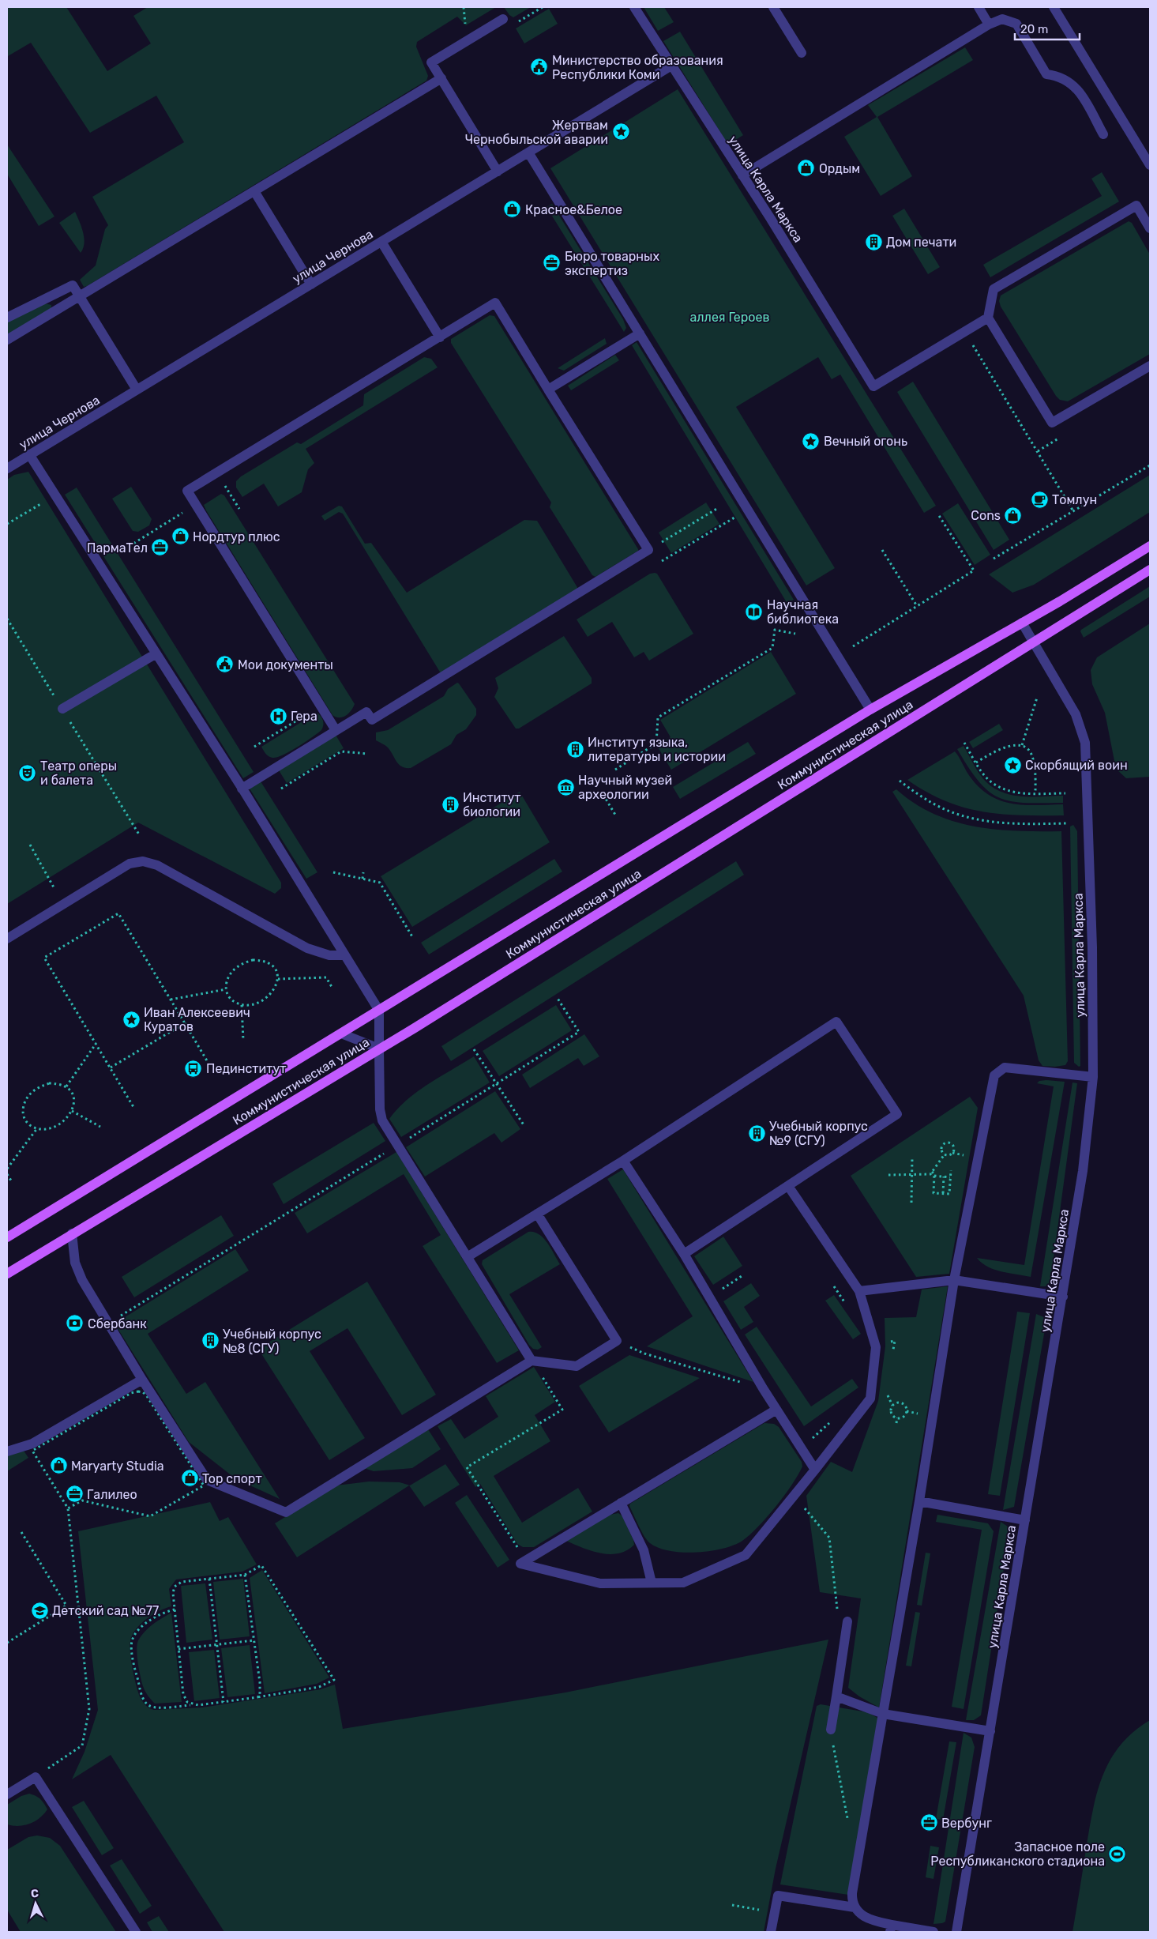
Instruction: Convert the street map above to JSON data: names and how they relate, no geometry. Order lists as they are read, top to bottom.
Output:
{
  "streets": {
    "main road": ["Коммунистическая улица"],
    "street": ["улица Карла Маркса", "улица Чернова"]
  },
  "crossings": [
    ["улица Карла Маркса", "улица Чернова"],
    ["улица Карла Маркса", "Коммунистическая улица"]
  ],
  "parks": ["аллея Героев"],
  "places": {
    "public building": ["Министерство образования Республики Коми", "Мои документы"],
    "place": [
      "Жертвам Чернобыльской аварии",
      "Вечный огонь",
      "Скорбящий воин",
      "Иван Алексеевич Куратов"
    ],
    "shop": [
      "Ордым",
      "Красное&Белое",
      "Cons",
      "Нордтур плюс",
      "Maryarty Studia",
      "Top спорт"
    ],
    "building": [
      "Дом печати",
      "Институт языка, литературы и истории",
      "Институт биологии",
      "Учебный корпус №9 (СГУ)",
      "Учебный корпус №8 (СГУ)"
    ],
    "office": [
      "Бюро товарных экспертиз",
      "ПармаТел",
      "Галилео",
      "Вербунг"
    ],
    "cafe": ["Томлун"],
    "library": ["Научная библиотека"],
    "hospital": ["Гера"],
    "theatre": ["Театр оперы и балета"],
    "museum": ["Научный музей археологии"],
    "bus stop": ["Пединститут"],
    "bank": ["Сбербанк"],
    "school or university": ["Детский сад №77"],
    "sports": ["Запасное поле Республиканского стадиона"]
  },
  "scale_bar": "20 m",
  "north": "top"
}
